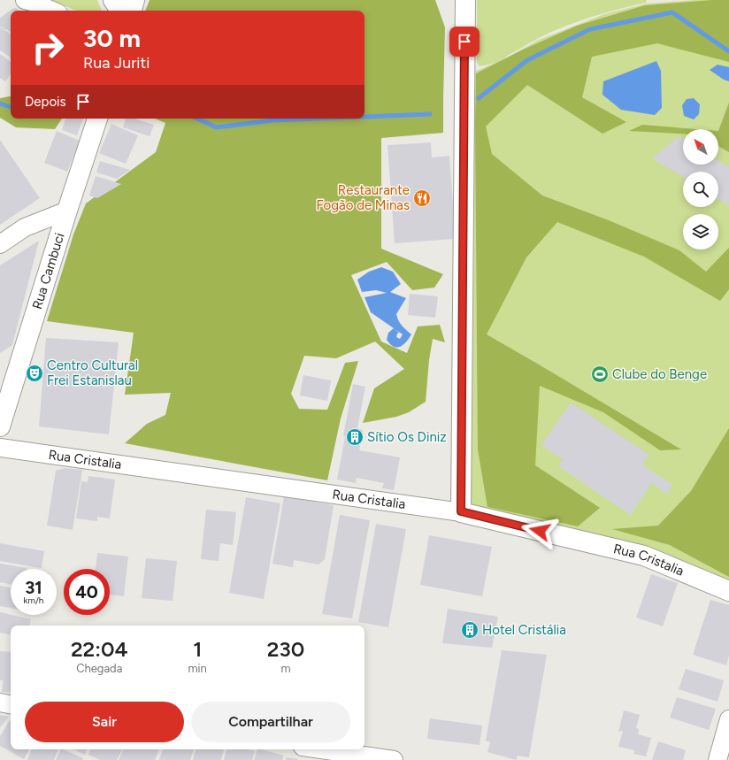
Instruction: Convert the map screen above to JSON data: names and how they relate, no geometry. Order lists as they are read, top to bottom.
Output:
{
  "streets": {
    "street": ["Rua Cambuci", "Rua Cristalia"]
  },
  "places": {
    "restaurant": ["Restaurante Fogão de Minas"],
    "theatre": ["Centro Cultural Frei Estanislau"],
    "sports": ["Clube do Benge"],
    "building": ["Sítio Os Diniz", "Hotel Cristália"]
  },
  "north": "top left",
  "page": {
    "turn": ["30 m", "Rua Juriti"],
    "then": "Depois",
    "speed": "31 km/h",
    "limit": "40",
    "eta": [
      "22:04",
      "Chegada",
      "1",
      "min",
      "230",
      "m"
    ],
    "buttons": ["Sair", "Compartilhar"]
  }
}
